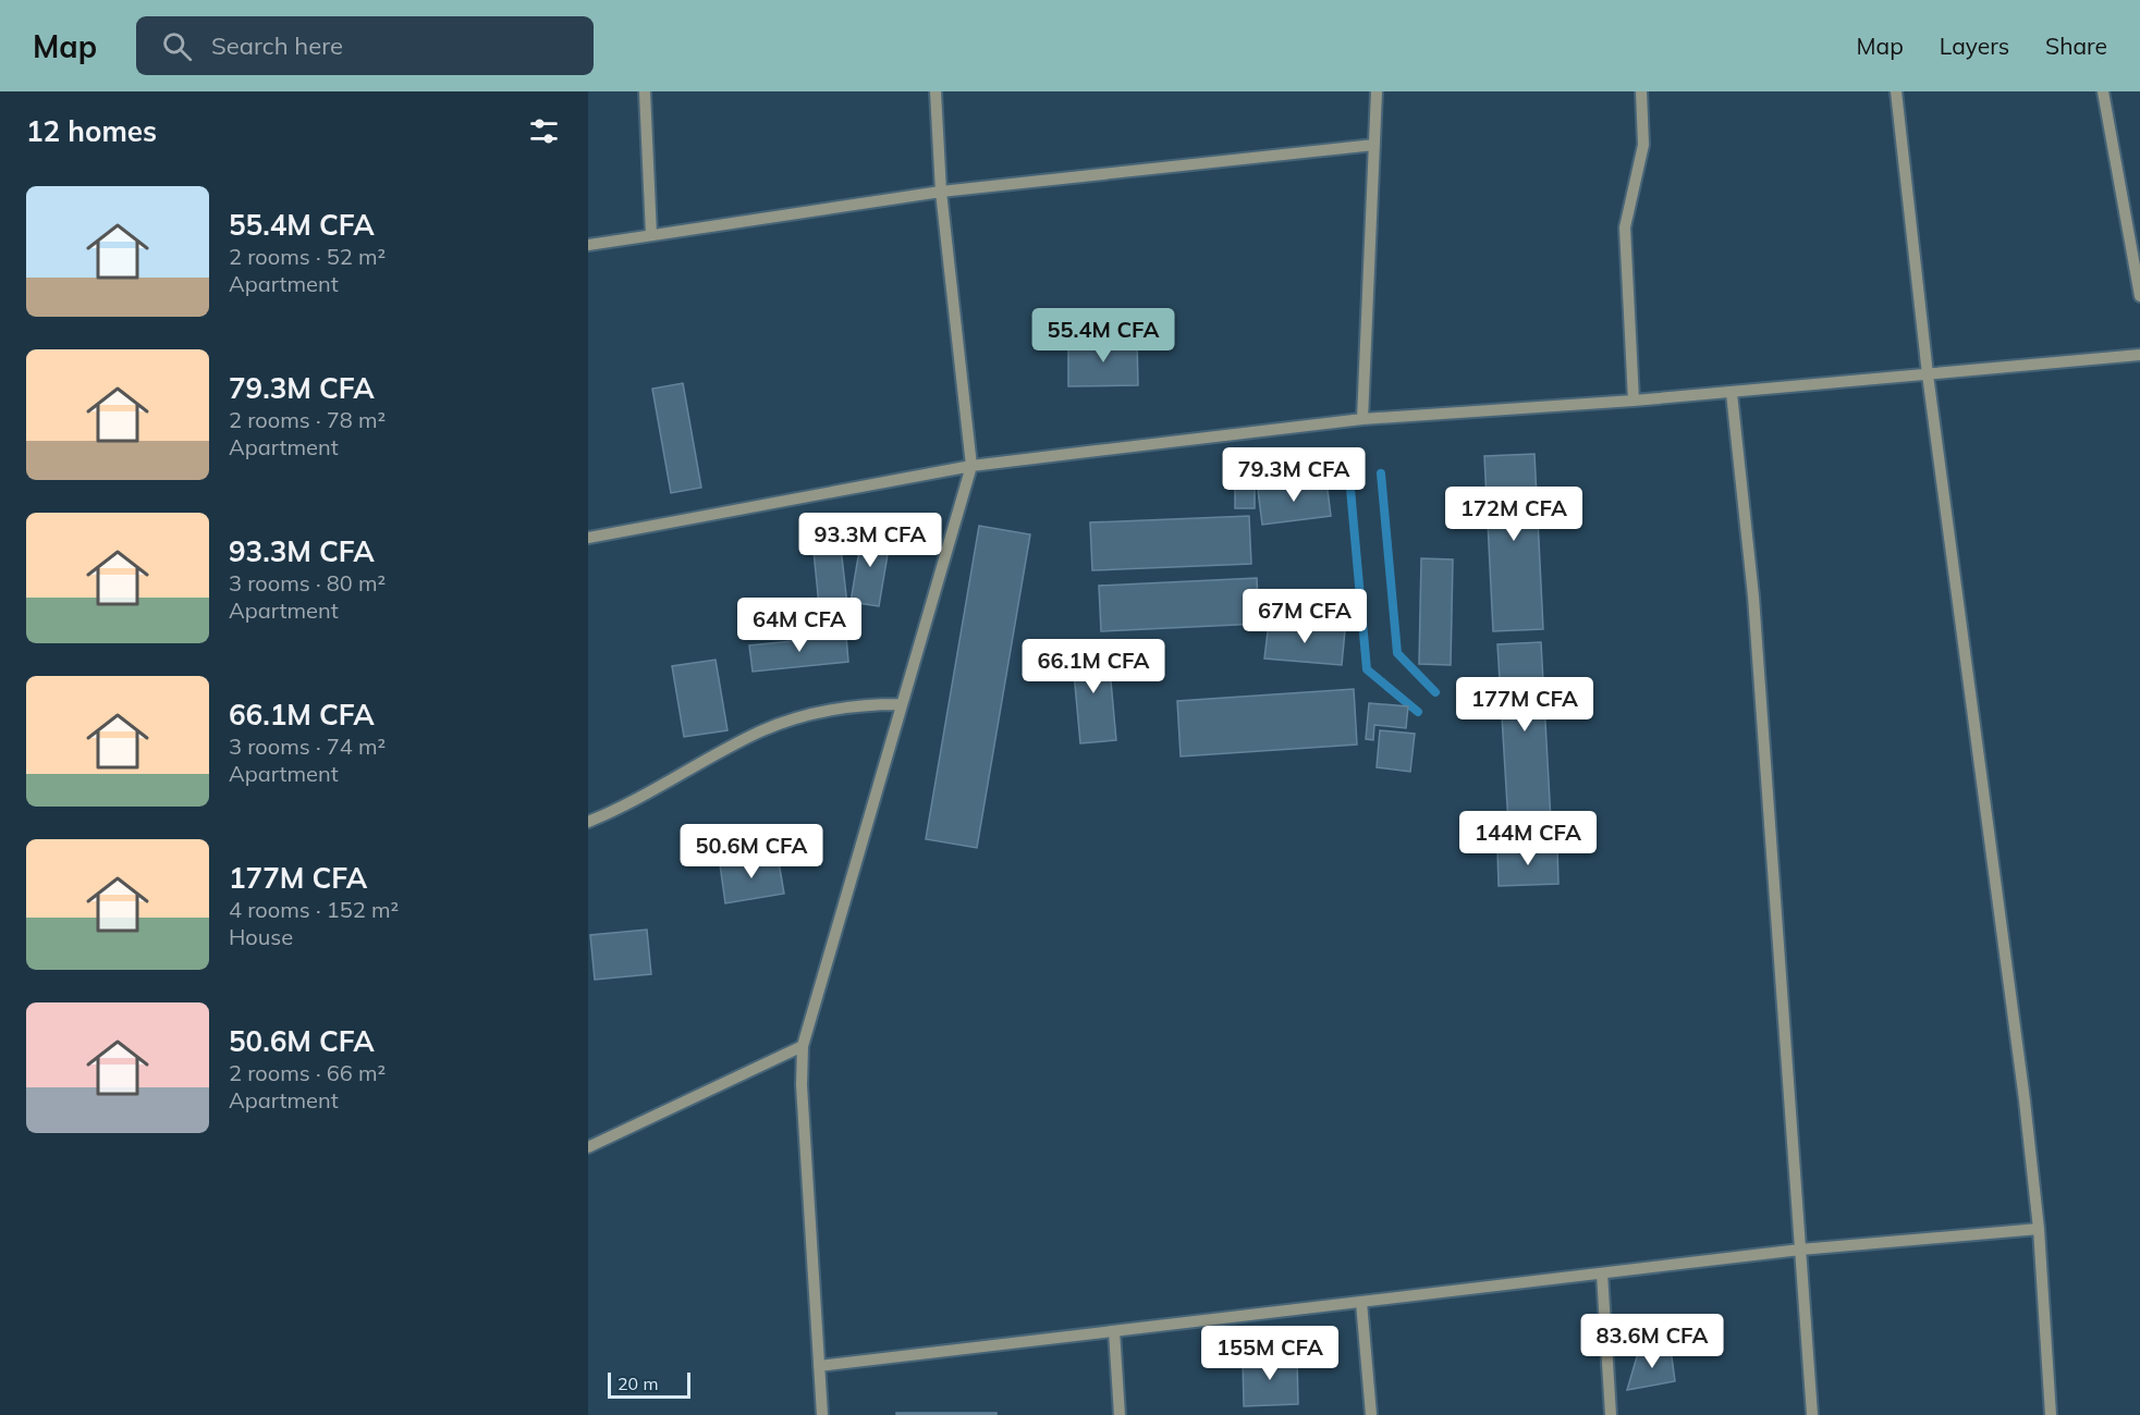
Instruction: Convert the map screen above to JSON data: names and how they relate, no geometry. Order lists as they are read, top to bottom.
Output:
{
  "scale_bar": "20 m",
  "page": {
    "header": "Map",
    "search": "Search here",
    "nav": ["Map", "Layers", "Share"],
    "heading": "12 homes",
    "list": [
      {
        "name": "55.4M CFA",
        "note": "2 rooms · 52 m² · Apartment"
      },
      {
        "name": "79.3M CFA",
        "note": "2 rooms · 78 m² · Apartment"
      },
      {
        "name": "93.3M CFA",
        "note": "3 rooms · 80 m² · Apartment"
      },
      {
        "name": "66.1M CFA",
        "note": "3 rooms · 74 m² · Apartment"
      },
      {
        "name": "177M CFA",
        "note": "4 rooms · 152 m² · House"
      },
      {
        "name": "50.6M CFA",
        "note": "2 rooms · 66 m² · Apartment"
      }
    ],
    "price": [
      "55.4M CFA",
      "79.3M CFA",
      "172M CFA",
      "93.3M CFA",
      "67M CFA",
      "64M CFA",
      "66.1M CFA",
      "177M CFA",
      "144M CFA",
      "50.6M CFA",
      "83.6M CFA",
      "155M CFA"
    ],
    "scale": "20 m"
  }
}
